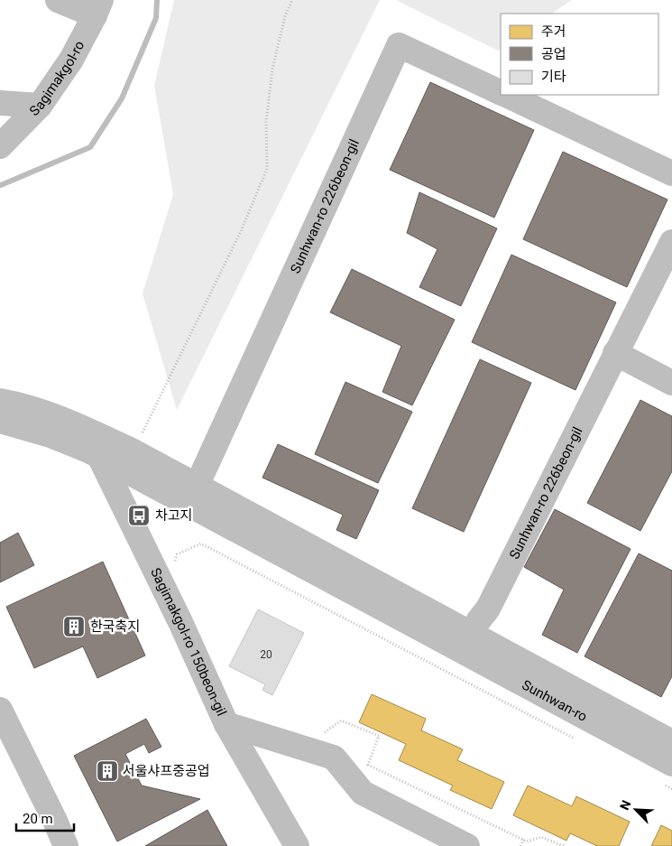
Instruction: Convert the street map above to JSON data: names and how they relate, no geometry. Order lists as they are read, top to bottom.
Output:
{
  "streets": {
    "main road": [
      "Sagimakgol-ro",
      "Sunhwan-ro 226beon-gil",
      "Sagimakgol-ro 150beon-gil",
      "Sunhwan-ro"
    ]
  },
  "places": {
    "bus stop": ["차고지"],
    "building": ["한국축지", "서울샤프중공업"]
  },
  "house_numbers": ["20"],
  "legend": ["주거", "공업", "기타"],
  "scale_bar": "20 m",
  "north": "top left"
}
